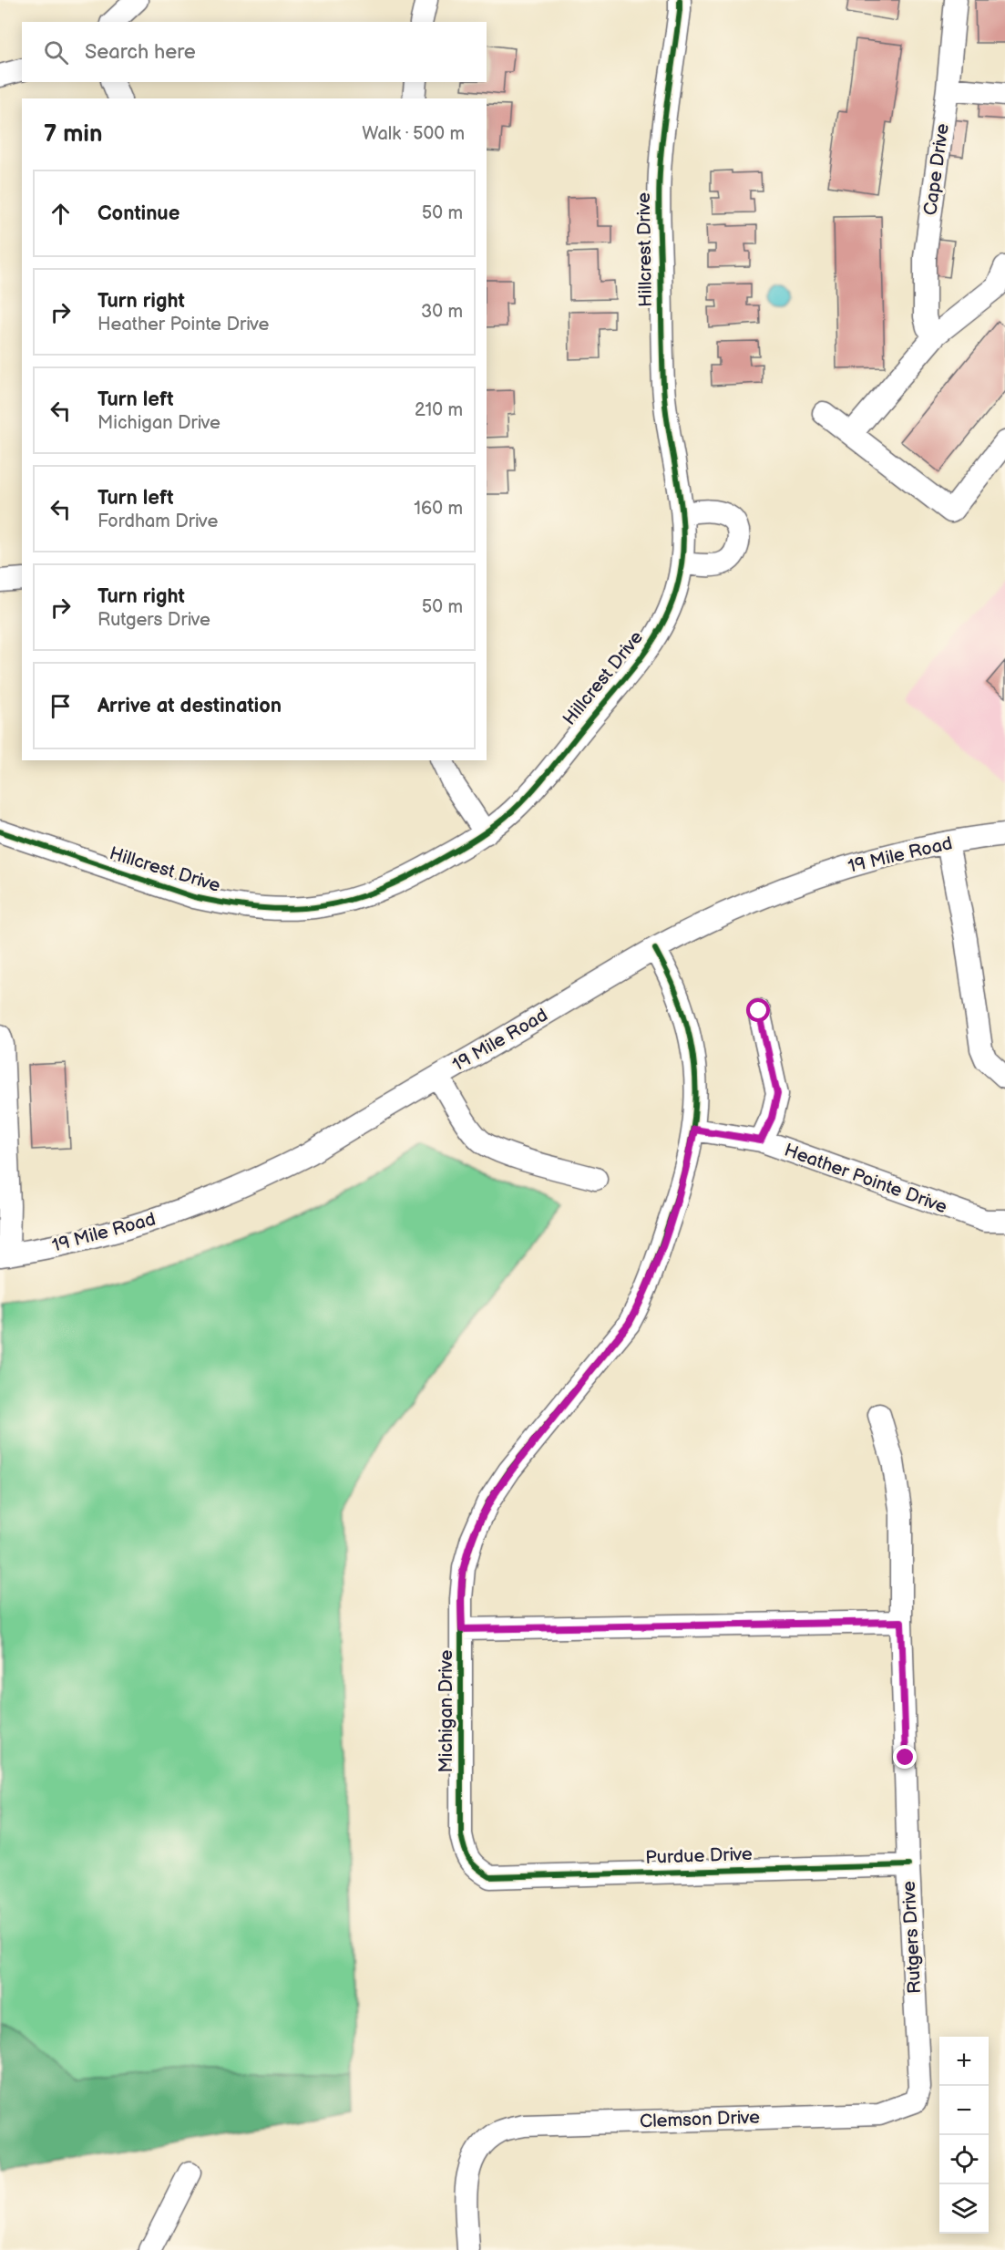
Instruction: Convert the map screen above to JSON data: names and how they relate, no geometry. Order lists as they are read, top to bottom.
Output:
{
  "streets": {
    "street": [
      "Cape Drive",
      "Hillcrest Drive",
      "19 Mile Road",
      "Heather Pointe Drive",
      "Michigan Drive",
      "Purdue Drive",
      "Rutgers Drive",
      "Clemson Drive"
    ]
  },
  "crossings": [
    ["19 Mile Road", "Michigan Drive"],
    ["Heather Pointe Drive", "Michigan Drive"],
    ["Michigan Drive", "Purdue Drive"],
    ["Purdue Drive", "Rutgers Drive"],
    ["Rutgers Drive", "Clemson Drive"]
  ],
  "page": {
    "search": "Search here",
    "heading": ["7 min", "Walk · 500 m"],
    "list": [
      ["Continue", "50 m"],
      ["Turn right", "Heather Pointe Drive", "30 m"],
      ["Turn left", "Michigan Drive", "210 m"],
      ["Turn left", "Fordham Drive", "160 m"],
      ["Turn right", "Rutgers Drive", "50 m"],
      "Arrive at destination"
    ],
    "map_buttons": ["+", "−"]
  }
}
